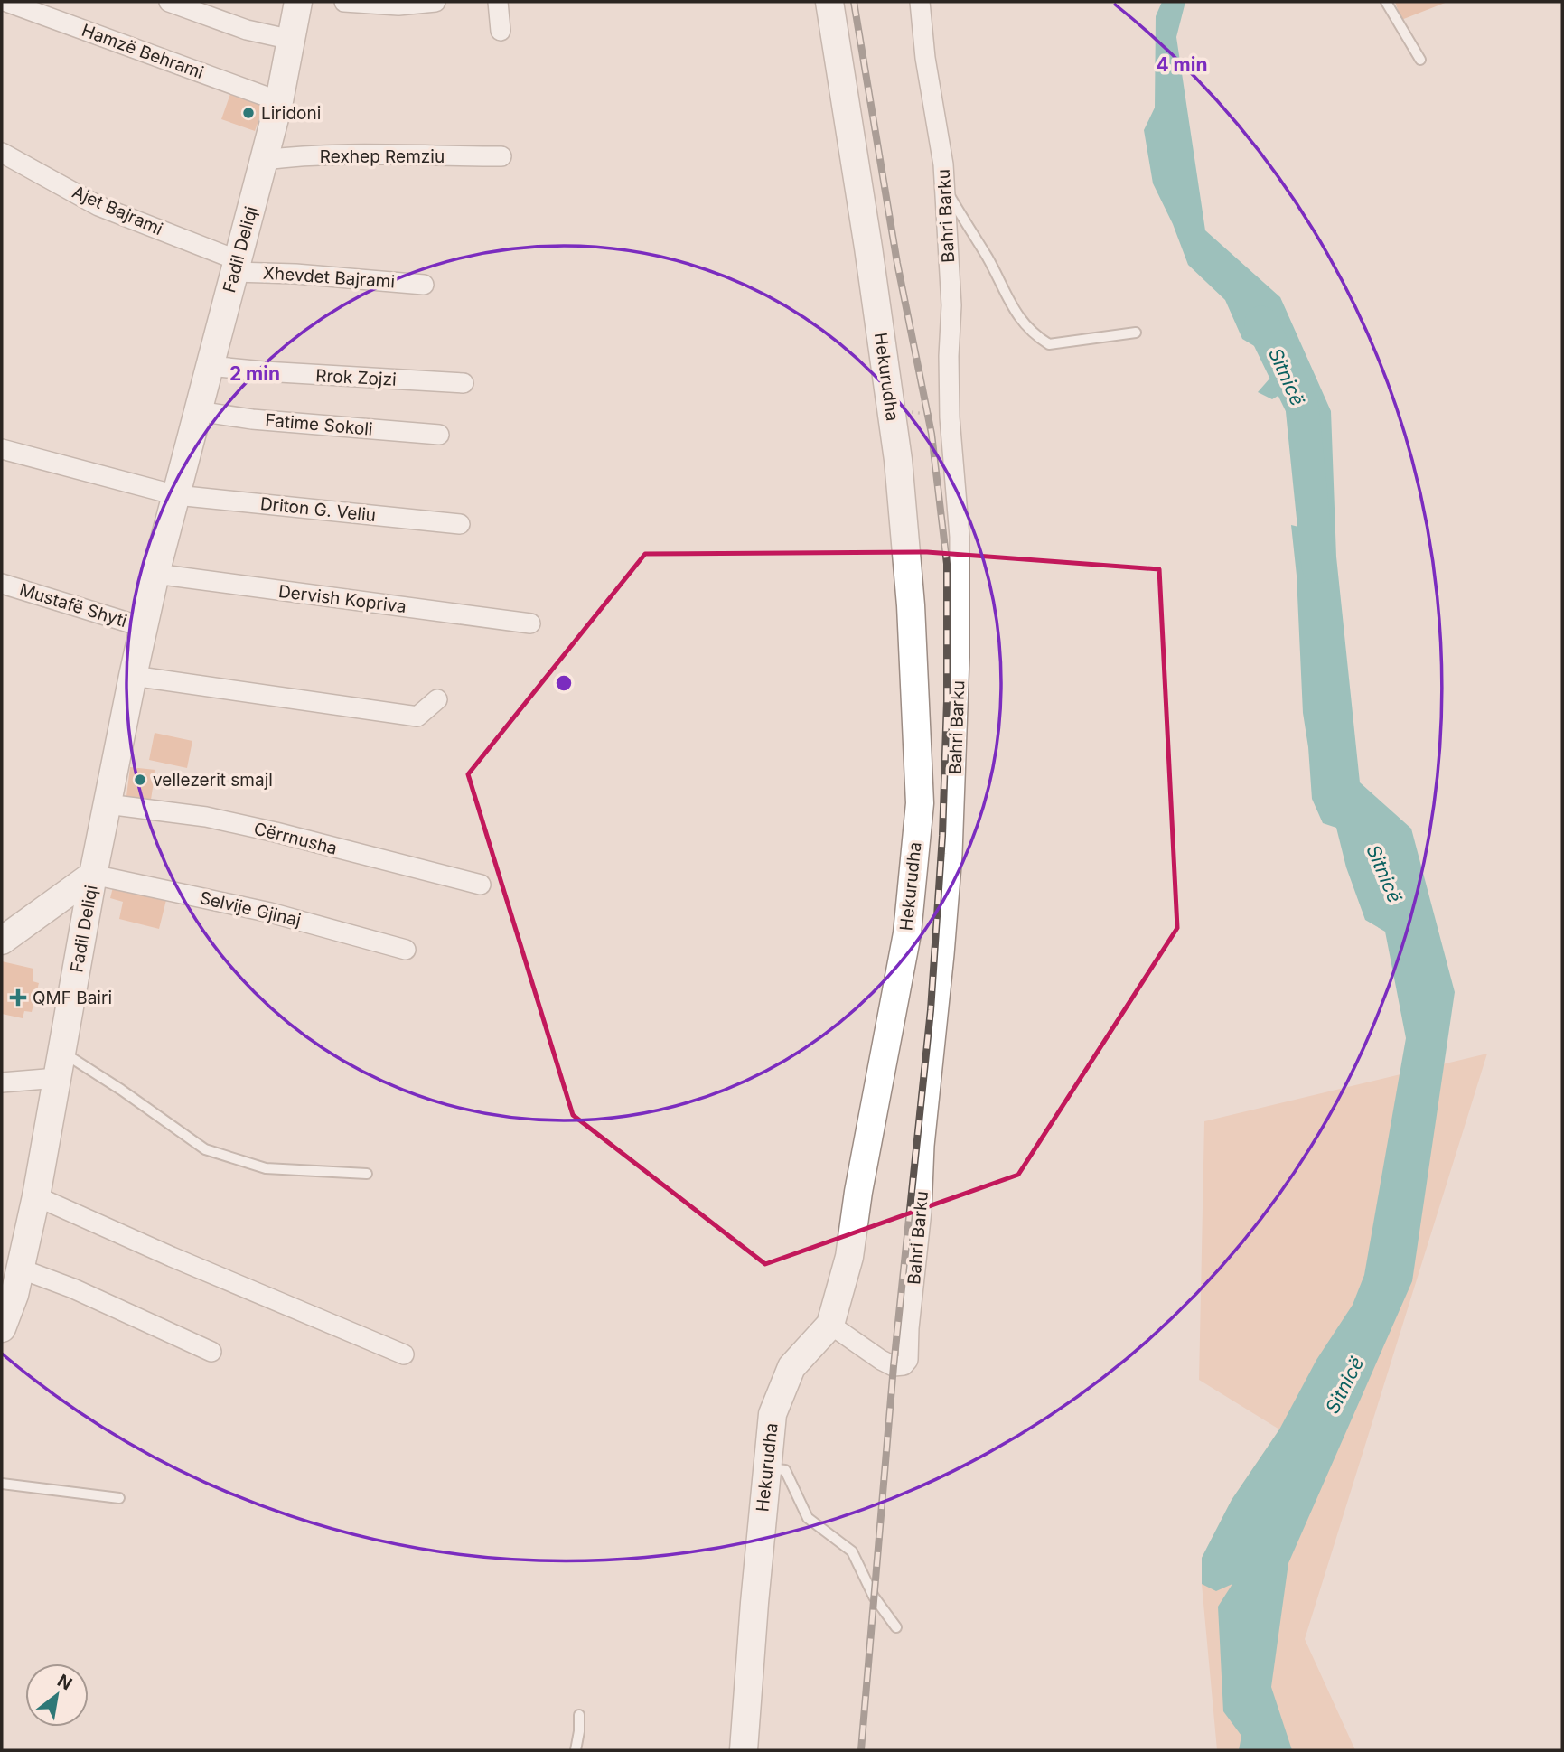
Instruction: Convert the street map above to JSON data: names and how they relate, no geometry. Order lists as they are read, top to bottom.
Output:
{
  "streets": {
    "main road": ["Fadil Deliqi", "Hekurudha"],
    "street": [
      "Hamzë Behrami",
      "Rexhep Remziu",
      "Ajet Bajrami",
      "Bahri Barku",
      "Xhevdet Bajrami",
      "Rrok Zojzi",
      "Fatime Sokoli",
      "Driton G. Veliu",
      "Dervish Kopriva",
      "Mustafë Shyti",
      "Cërrnusha",
      "Selvije Gjinaj"
    ]
  },
  "crossings": [
    ["Hamzë Behrami", "Fadil Deliqi"],
    ["Rexhep Remziu", "Fadil Deliqi"],
    ["Ajet Bajrami", "Fadil Deliqi"],
    ["Ajet Bajrami", "Xhevdet Bajrami"],
    ["Bahri Barku", "Hekurudha"],
    ["Fadil Deliqi", "Xhevdet Bajrami"],
    ["Fadil Deliqi", "Rrok Zojzi"],
    ["Fadil Deliqi", "Fatime Sokoli"],
    ["Fadil Deliqi", "Driton G. Veliu"],
    ["Fadil Deliqi", "Dervish Kopriva"],
    ["Fadil Deliqi", "Mustafë Shyti"],
    ["Fadil Deliqi", "Cërrnusha"],
    ["Fadil Deliqi", "Selvije Gjinaj"]
  ],
  "water": ["Sitnicë"],
  "places": {
    "other": ["Liridoni", "vellezerit smajl"],
    "health": ["QMF Bairi"]
  },
  "north": "top right",
  "rings": ["4 min", "2 min"]
}
